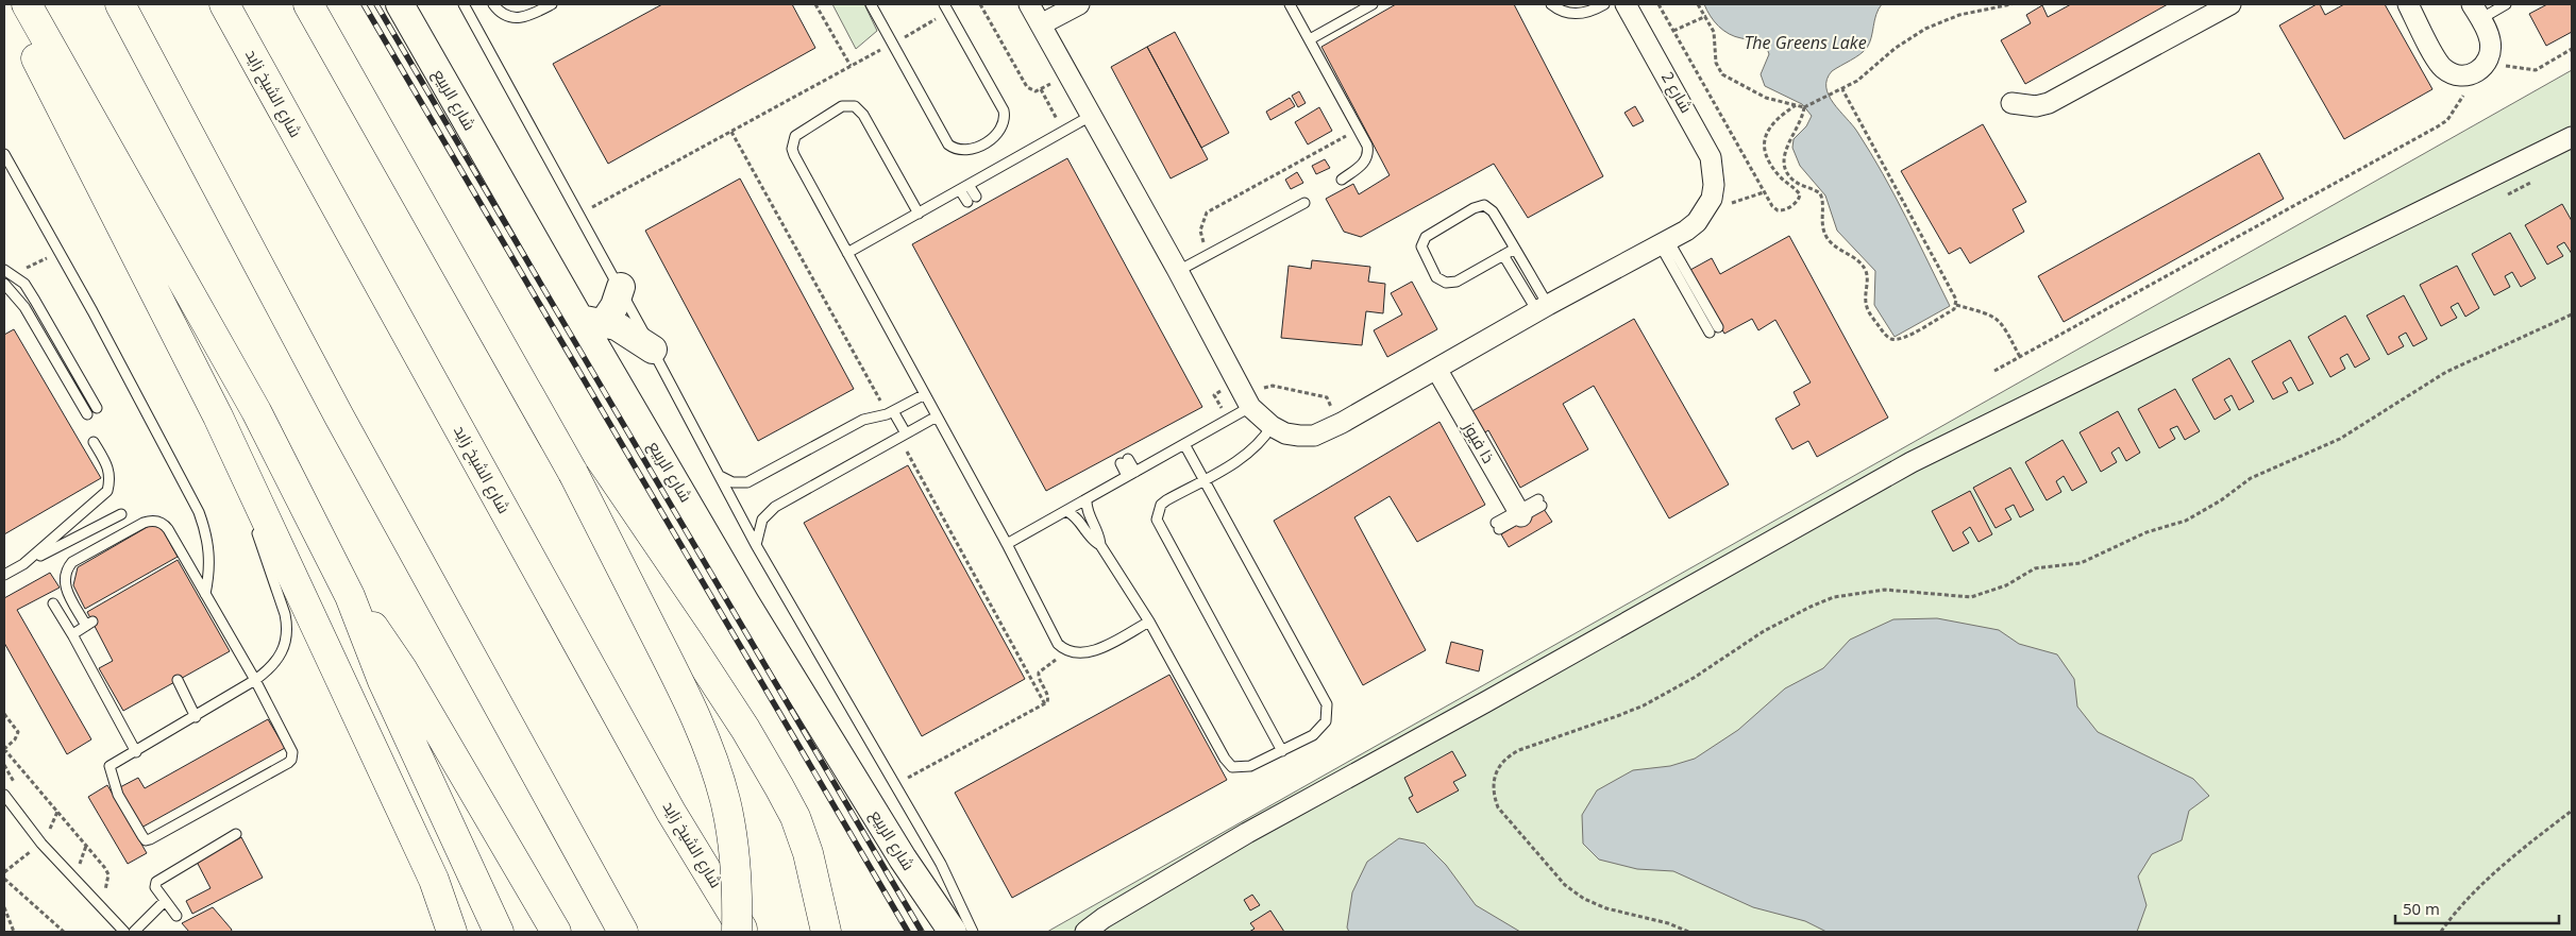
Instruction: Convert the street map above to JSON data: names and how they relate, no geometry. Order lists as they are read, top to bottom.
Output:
{
  "streets": {
    "highway": ["شارع الشيخ زايد"],
    "main road": ["شارع الربيع"],
    "street": ["شارع 2", "ذا فيوز"]
  },
  "water": ["The Greens Lake"],
  "scale_bar": "50 m"
}
